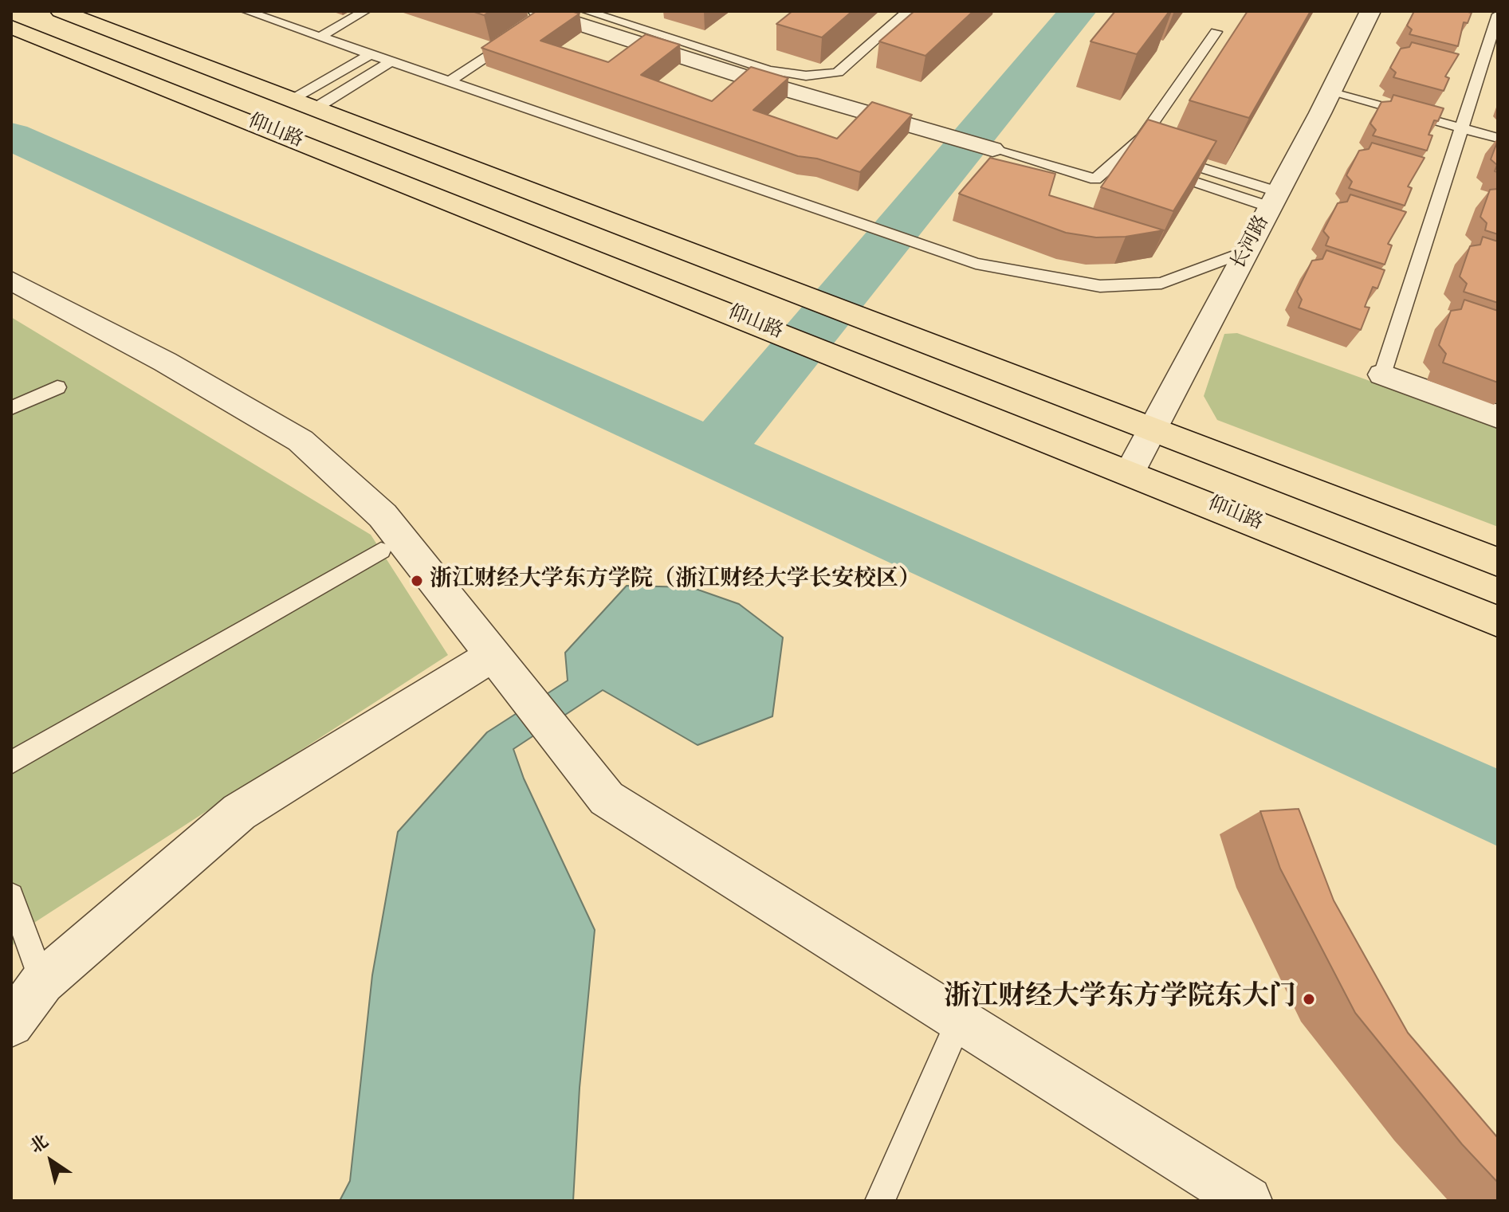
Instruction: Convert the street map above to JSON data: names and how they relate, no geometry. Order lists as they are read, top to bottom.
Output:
{
  "streets": {
    "main road": ["仰山路"],
    "street": ["长河路"]
  },
  "crossings": [
    ["仰山路", "长河路"]
  ],
  "places": ["浙江财经大学东方学院（浙江财经大学长安校区）", "浙江财经大学东方学院东大门"],
  "north": "top left"
}
